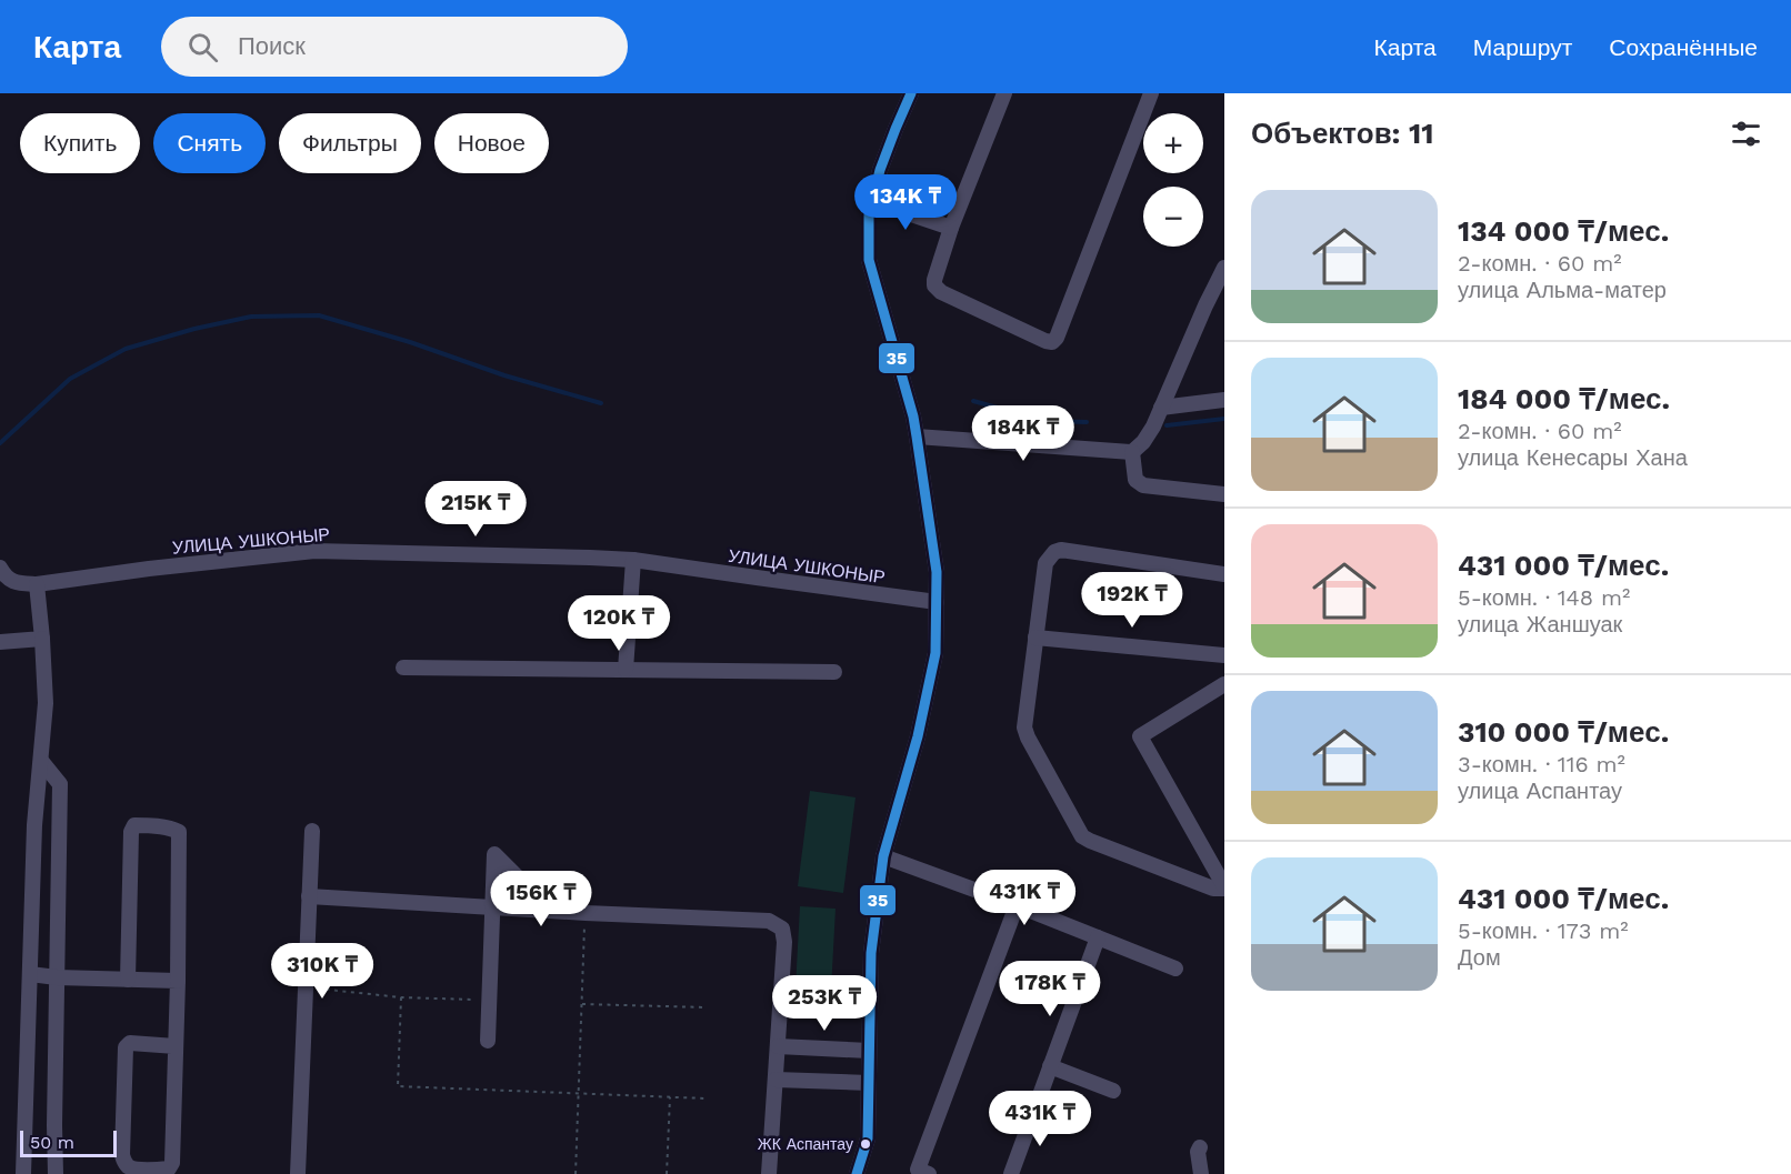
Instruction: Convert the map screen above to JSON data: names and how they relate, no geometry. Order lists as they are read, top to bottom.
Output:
{
  "streets": {
    "street": ["УЛИЦА УШКОНЫР"]
  },
  "places": ["ЖК Аспантау"],
  "lines": ["transit line 35"],
  "scale_bar": "50 m",
  "page": {
    "header": "Карта",
    "search": "Поиск",
    "nav": ["Карта", "Маршрут", "Сохранённые"],
    "heading": "Объектов: 11",
    "map_buttons": ["+", "−"],
    "chip": [
      "Купить",
      "Снять",
      "Фильтры",
      "Новое"
    ],
    "list": [
      {
        "name": "134 000 ₸/мес.",
        "note": "2-комн. · 60 m² · улица Альма-матер"
      },
      {
        "name": "184 000 ₸/мес.",
        "note": "2-комн. · 60 m² · улица Кенесары Хана"
      },
      {
        "name": "431 000 ₸/мес.",
        "note": "5-комн. · 148 m² · улица Жаншуак"
      },
      {
        "name": "310 000 ₸/мес.",
        "note": "3-комн. · 116 m² · улица Аспантау"
      },
      {
        "name": "431 000 ₸/мес.",
        "note": "5-комн. · 173 m² · Дом"
      }
    ],
    "price": [
      "134K ₸",
      "184K ₸",
      "215K ₸",
      "192K ₸",
      "120K ₸",
      "431K ₸",
      "156K ₸",
      "310K ₸",
      "178K ₸",
      "253K ₸",
      "431K ₸"
    ],
    "scale": "50 m"
  }
}
